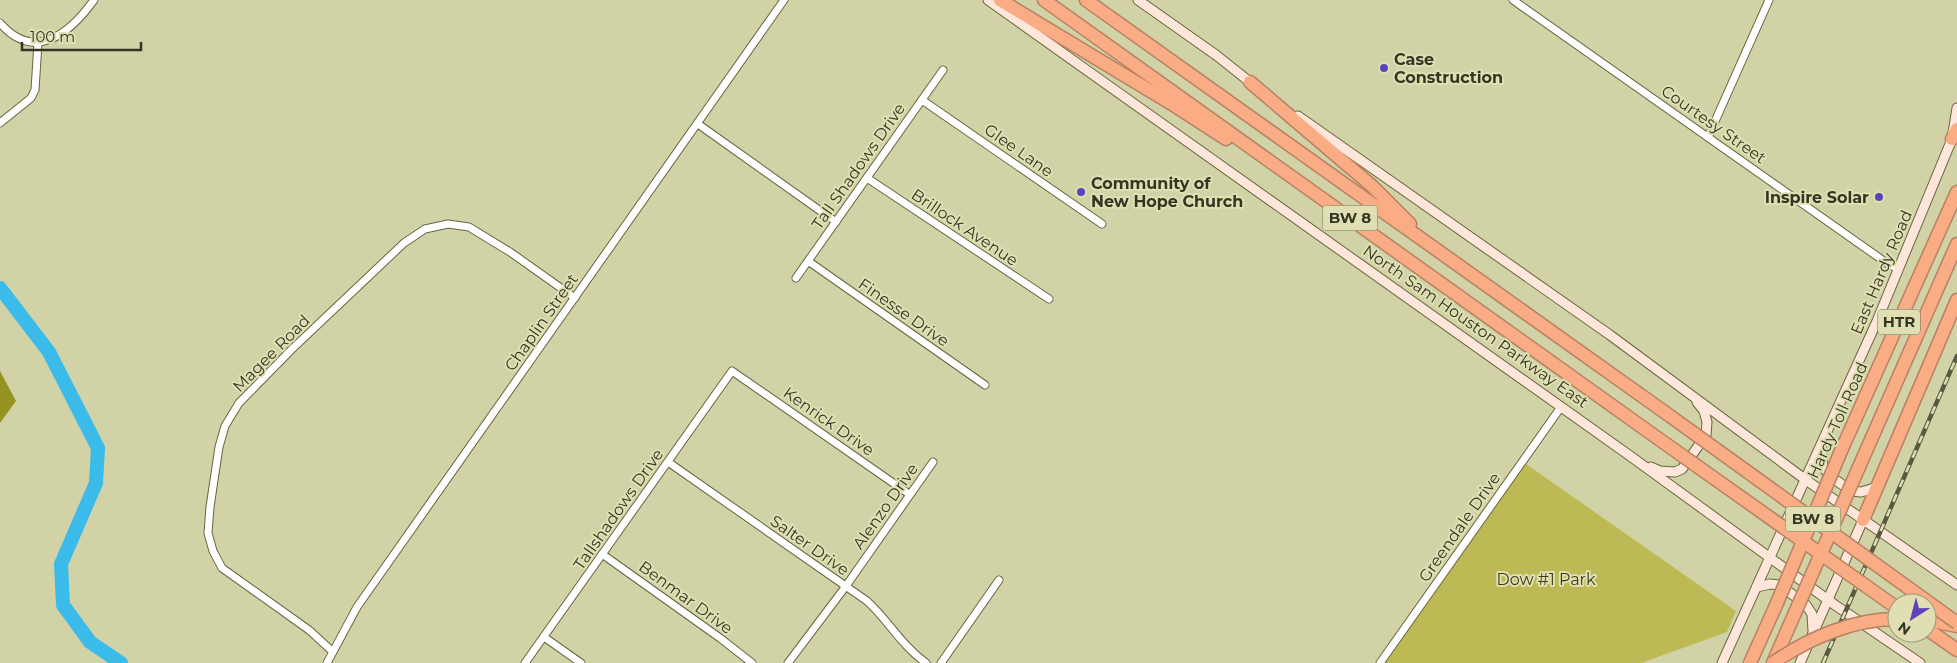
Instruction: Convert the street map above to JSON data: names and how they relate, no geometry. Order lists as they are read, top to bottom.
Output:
{
  "streets": {
    "highway": [
      "BW 8",
      "HTR",
      "North Sam Houston Parkway East",
      "Hardy Toll Road"
    ],
    "main road": ["East Hardy Road"],
    "street": [
      "Courtesy Street",
      "Glee Lane",
      "Tall Shadows Drive",
      "Brillock Avenue",
      "Finesse Drive",
      "Chaplin Street",
      "Magee Road",
      "Kenrick Drive",
      "Alenzo Drive",
      "Tallshadows Drive",
      "Greendale Drive",
      "Salter Drive",
      "Benmar Drive"
    ]
  },
  "crossings": [
    ["Courtesy Street", "East Hardy Road"],
    ["Glee Lane", "Tall Shadows Drive"],
    ["Tall Shadows Drive", "Brillock Avenue"],
    ["Tall Shadows Drive", "Finesse Drive"],
    ["East Hardy Road", "North Sam Houston Parkway East"],
    ["Chaplin Street", "Magee Road"],
    ["North Sam Houston Parkway East", "Greendale Drive"],
    ["Kenrick Drive", "Alenzo Drive"],
    ["Kenrick Drive", "Tallshadows Drive"],
    ["Alenzo Drive", "Salter Drive"],
    ["Tallshadows Drive", "Salter Drive"],
    ["Tallshadows Drive", "Benmar Drive"]
  ],
  "parks": ["Dow #1 Park"],
  "places": ["Case Construction", "Community of New Hope Church", "Inspire Solar"],
  "scale_bar": "100 m",
  "north": "bottom left"
}
